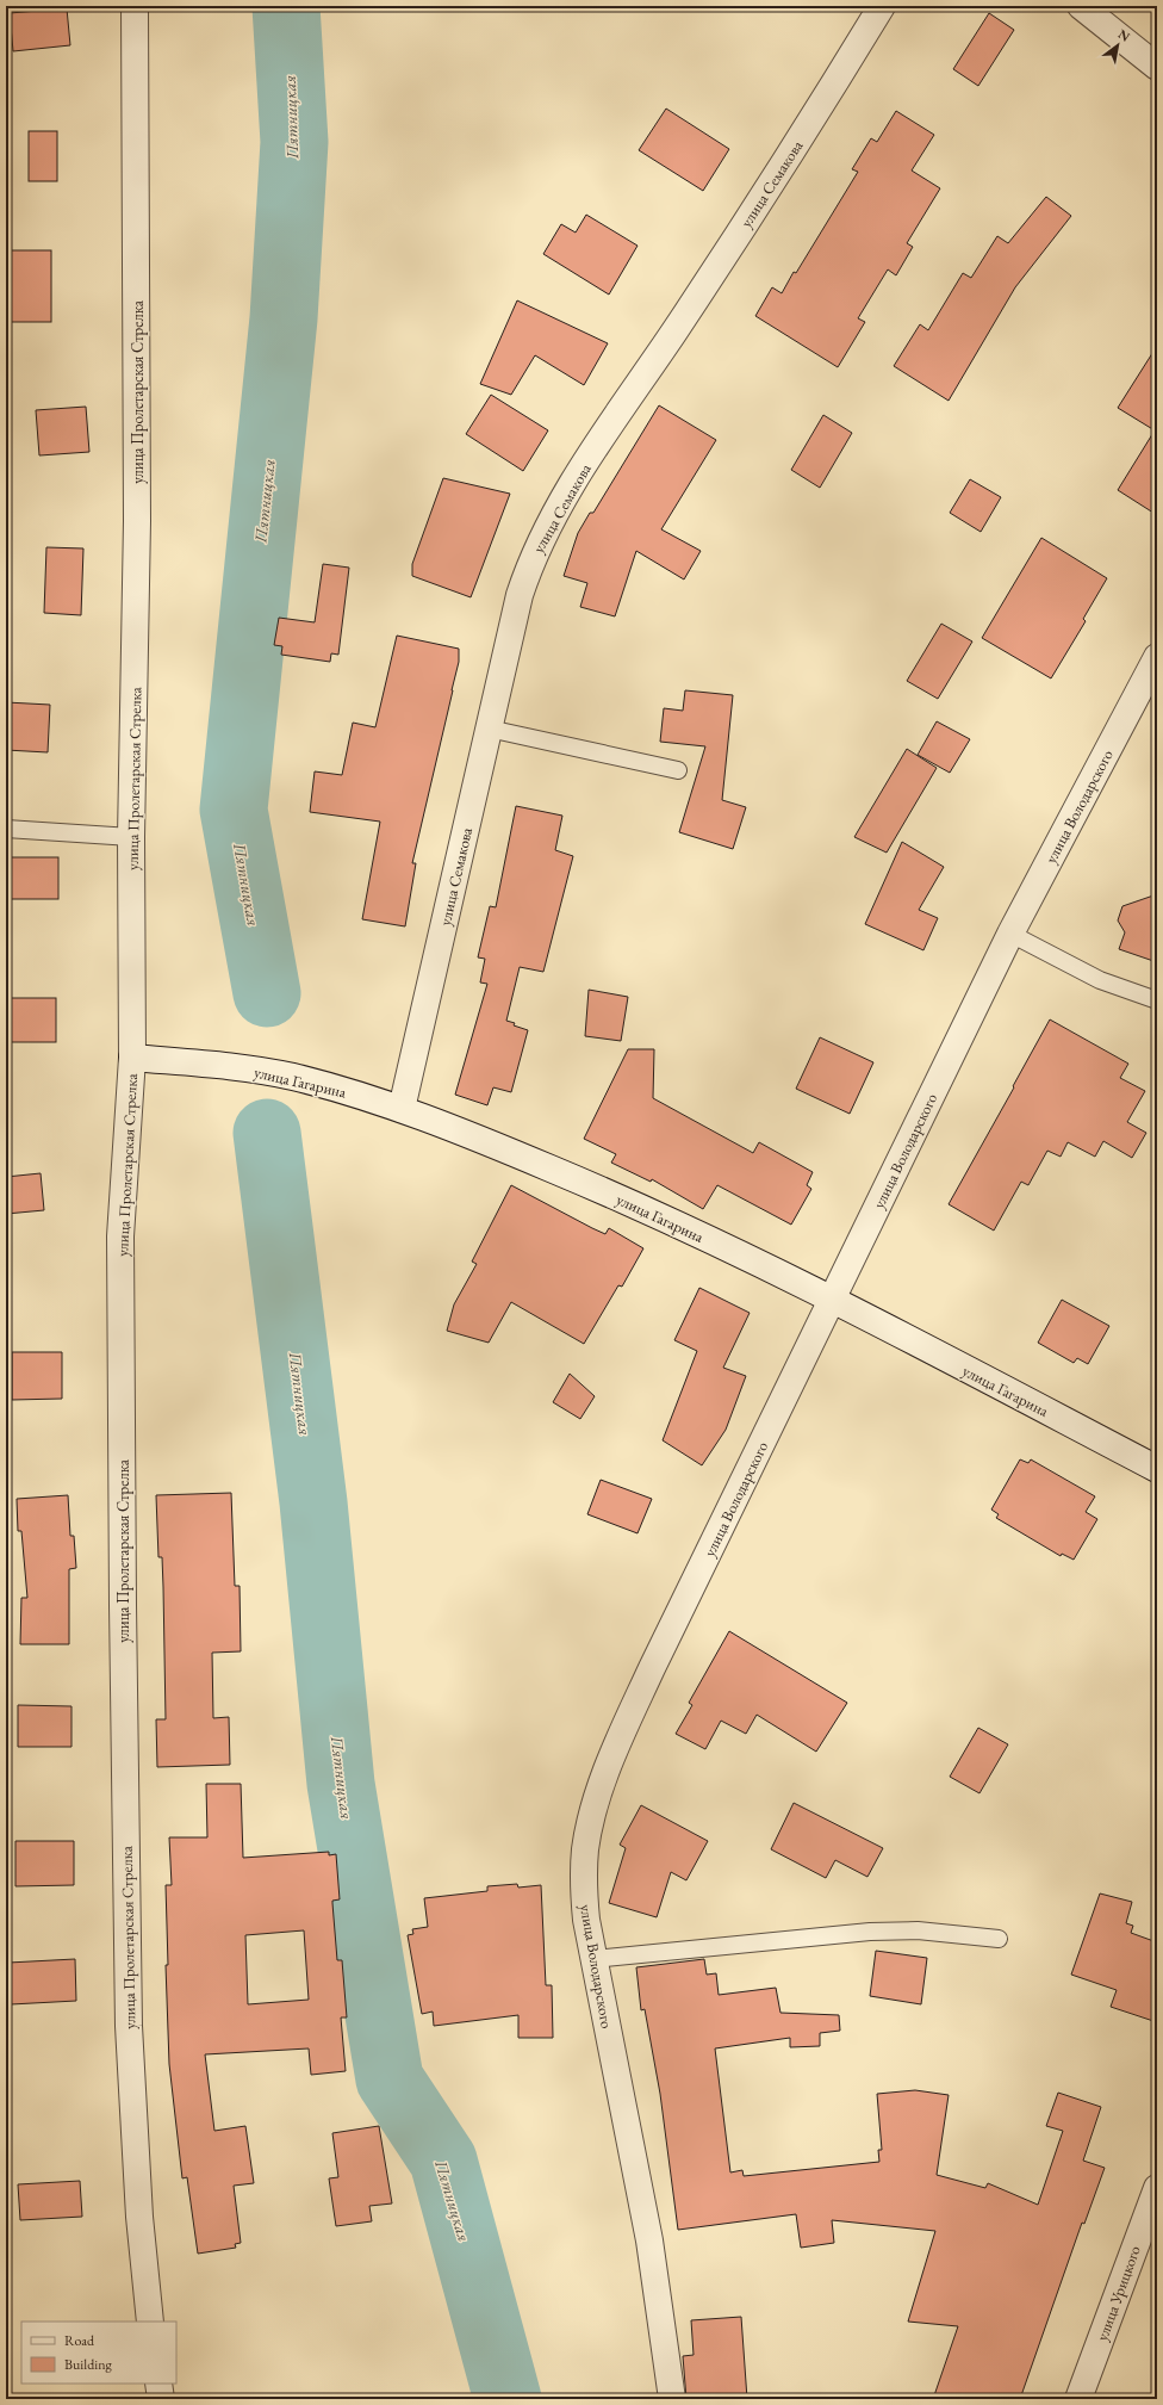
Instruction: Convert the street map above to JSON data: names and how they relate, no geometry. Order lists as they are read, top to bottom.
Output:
{
  "streets": {
    "street": [
      "улица Семакова",
      "улица Пролетарская Стрелка",
      "улица Володарского",
      "улица Гагарина",
      "улица Урицкого"
    ]
  },
  "crossings": [
    ["улица Семакова", "улица Гагарина"],
    ["улица Пролетарская Стрелка", "улица Гагарина"],
    ["улица Володарского", "улица Гагарина"]
  ],
  "water": ["Пятницкая"],
  "legend": ["Road", "Building"],
  "north": "top right"
}
